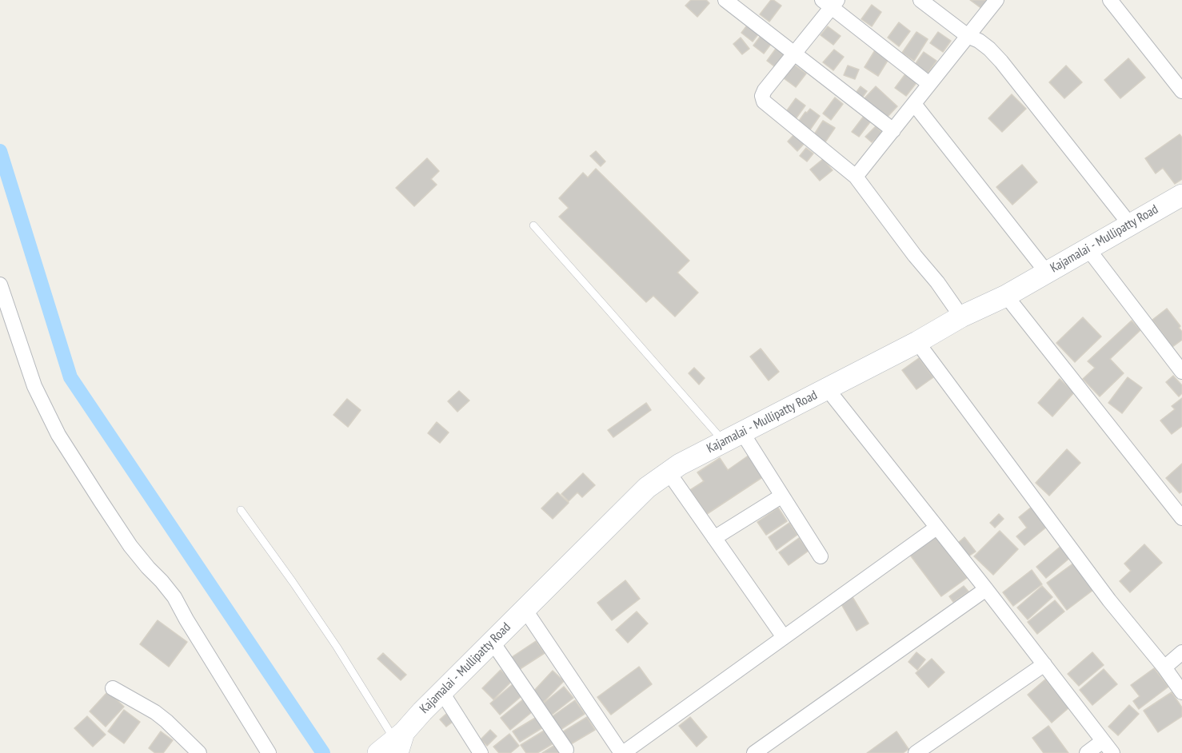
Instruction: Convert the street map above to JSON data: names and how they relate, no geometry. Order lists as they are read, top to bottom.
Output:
{
  "streets": {
    "main road": ["Kajamalai - Mullipatty Road"]
  }
}
